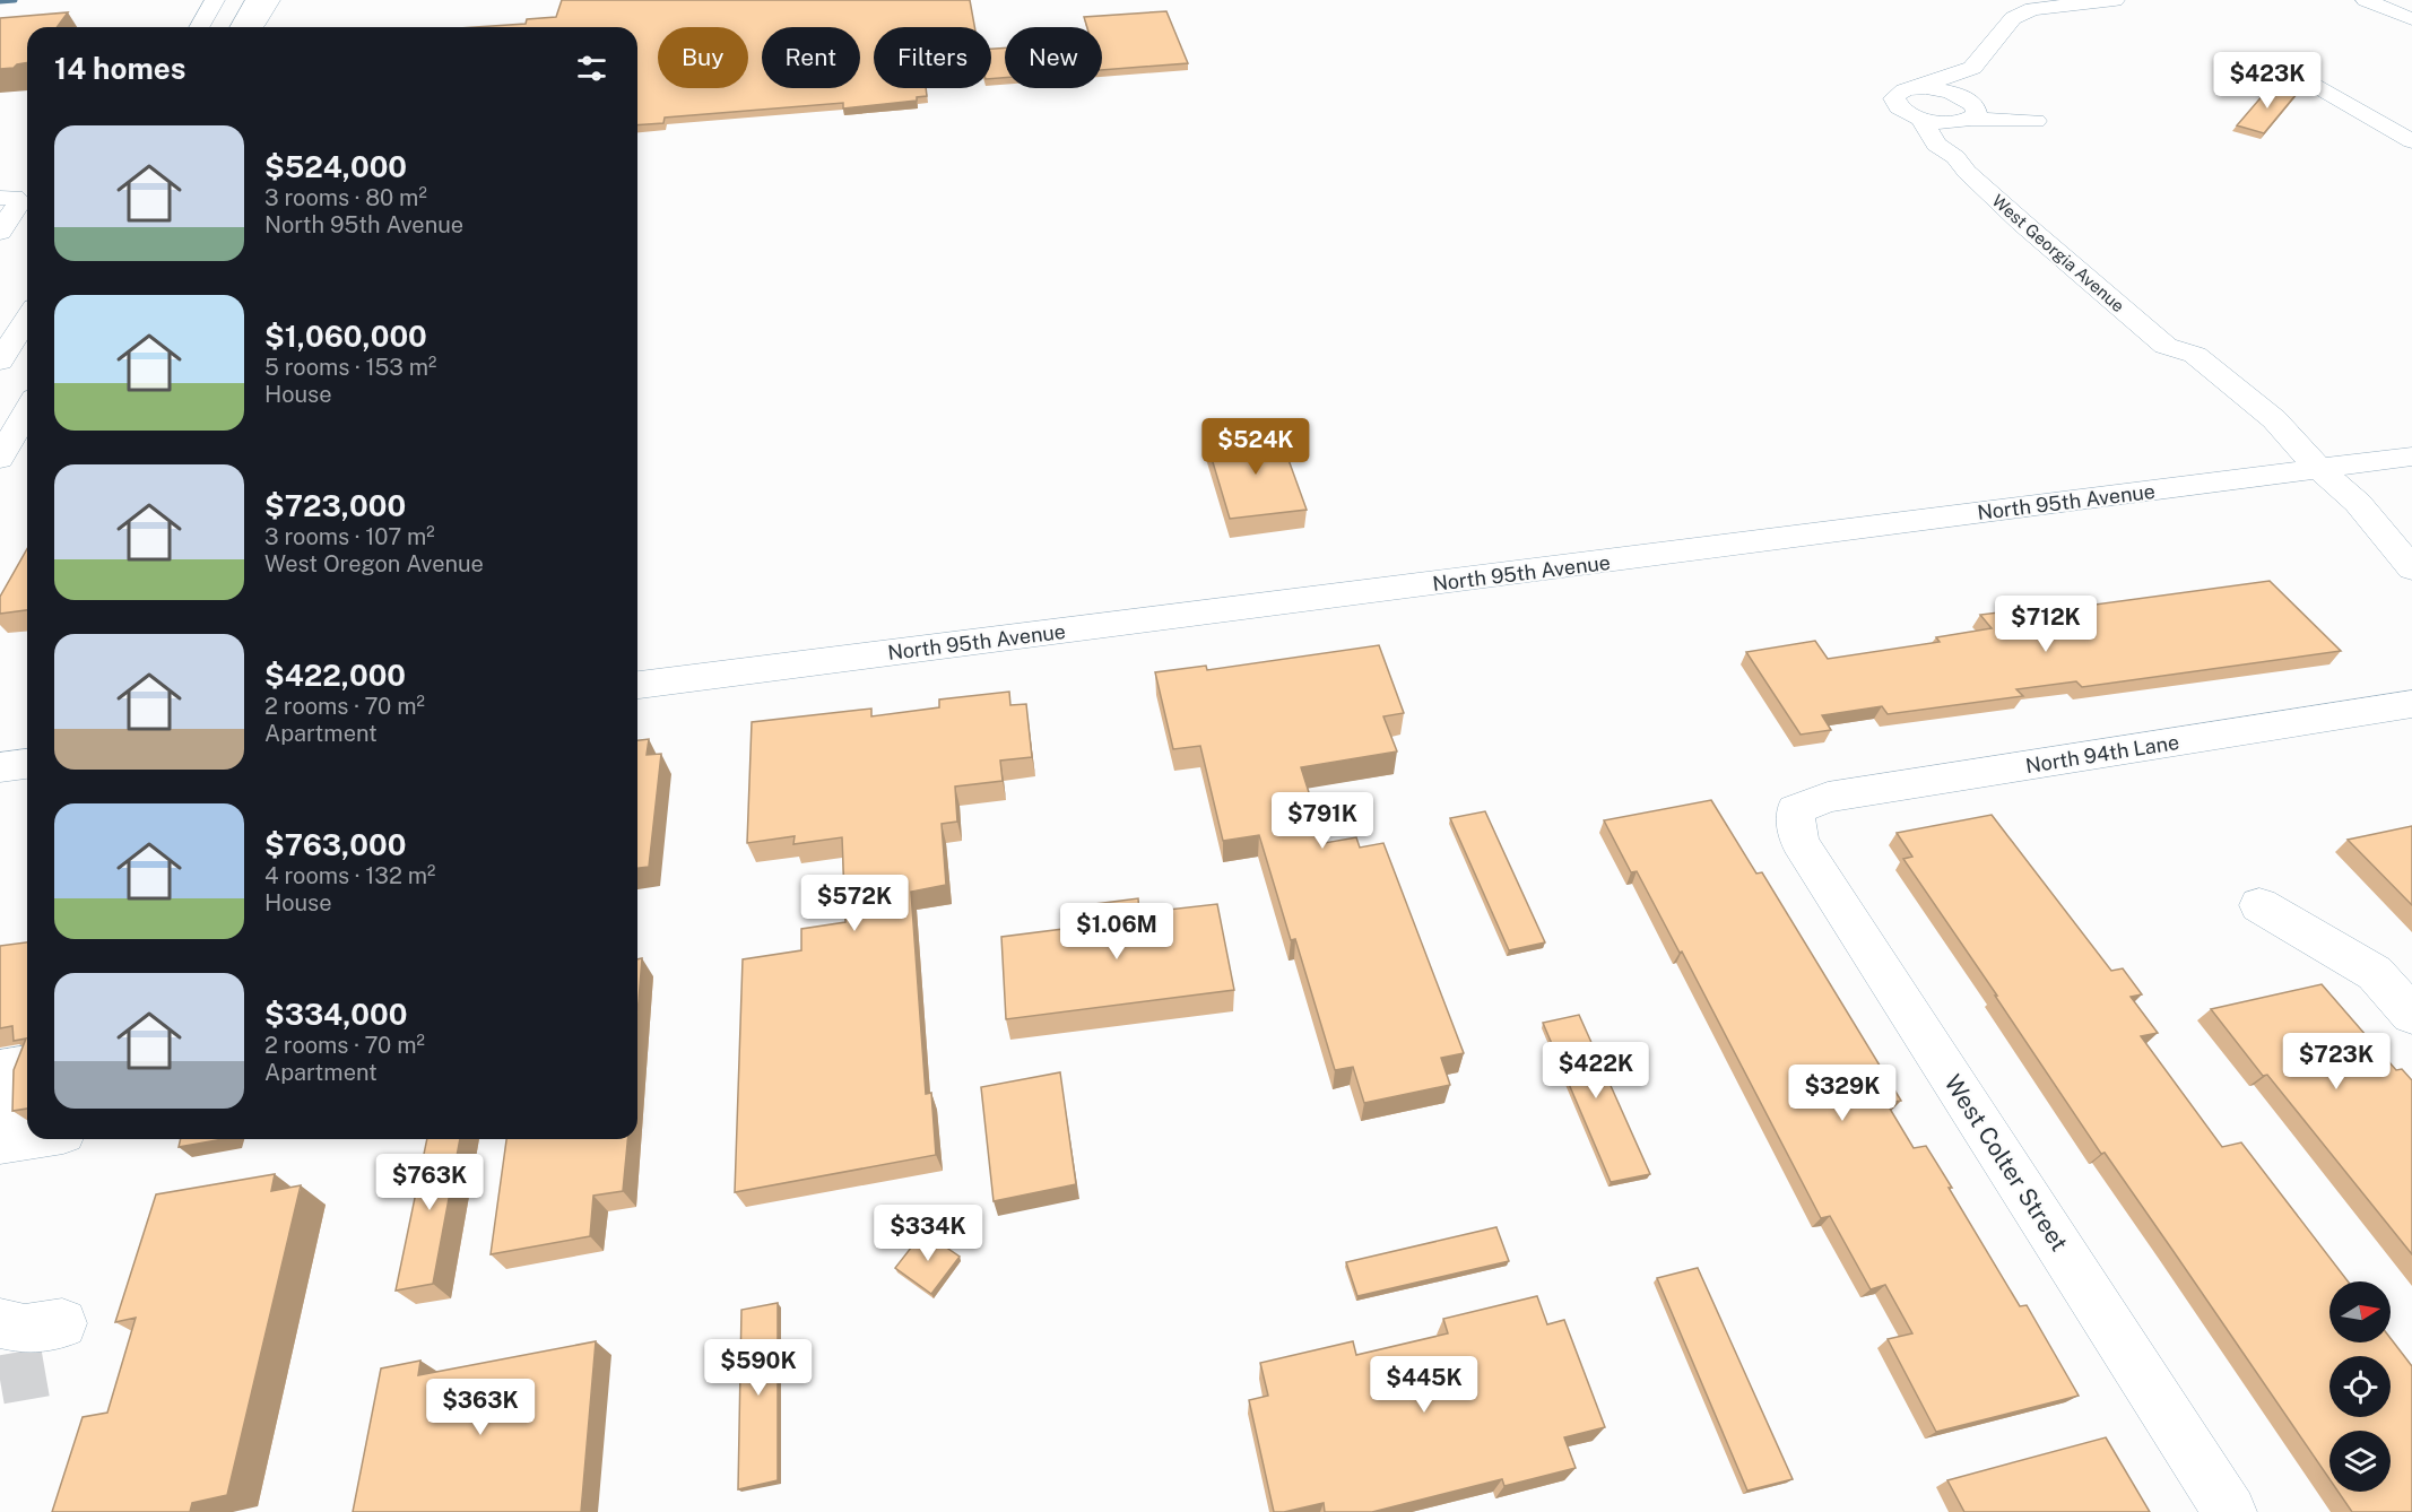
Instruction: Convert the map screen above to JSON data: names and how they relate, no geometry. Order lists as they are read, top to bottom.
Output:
{
  "streets": {
    "main road": [
      "West Georgia Avenue",
      "North 95th Avenue",
      "North 94th Lane",
      "West Colter Street"
    ]
  },
  "crossings": [
    ["West Georgia Avenue", "North 95th Avenue"],
    ["North 94th Lane", "West Colter Street"]
  ],
  "north": "right",
  "page": {
    "chip": [
      "Buy",
      "Rent",
      "Filters",
      "New"
    ],
    "heading": "14 homes",
    "price": [
      "$423K",
      "$524K",
      "$712K",
      "$791K",
      "$572K",
      "$1.06M",
      "$723K",
      "$422K",
      "$329K",
      "$763K",
      "$334K",
      "$590K",
      "$445K",
      "$363K"
    ],
    "list": [
      {
        "name": "$524,000",
        "note": "3 rooms · 80 m² · North 95th Avenue"
      },
      {
        "name": "$1,060,000",
        "note": "5 rooms · 153 m² · House"
      },
      {
        "name": "$723,000",
        "note": "3 rooms · 107 m² · West Oregon Avenue"
      },
      {
        "name": "$422,000",
        "note": "2 rooms · 70 m² · Apartment"
      },
      {
        "name": "$763,000",
        "note": "4 rooms · 132 m² · House"
      },
      {
        "name": "$334,000",
        "note": "2 rooms · 70 m² · Apartment"
      }
    ]
  }
}
